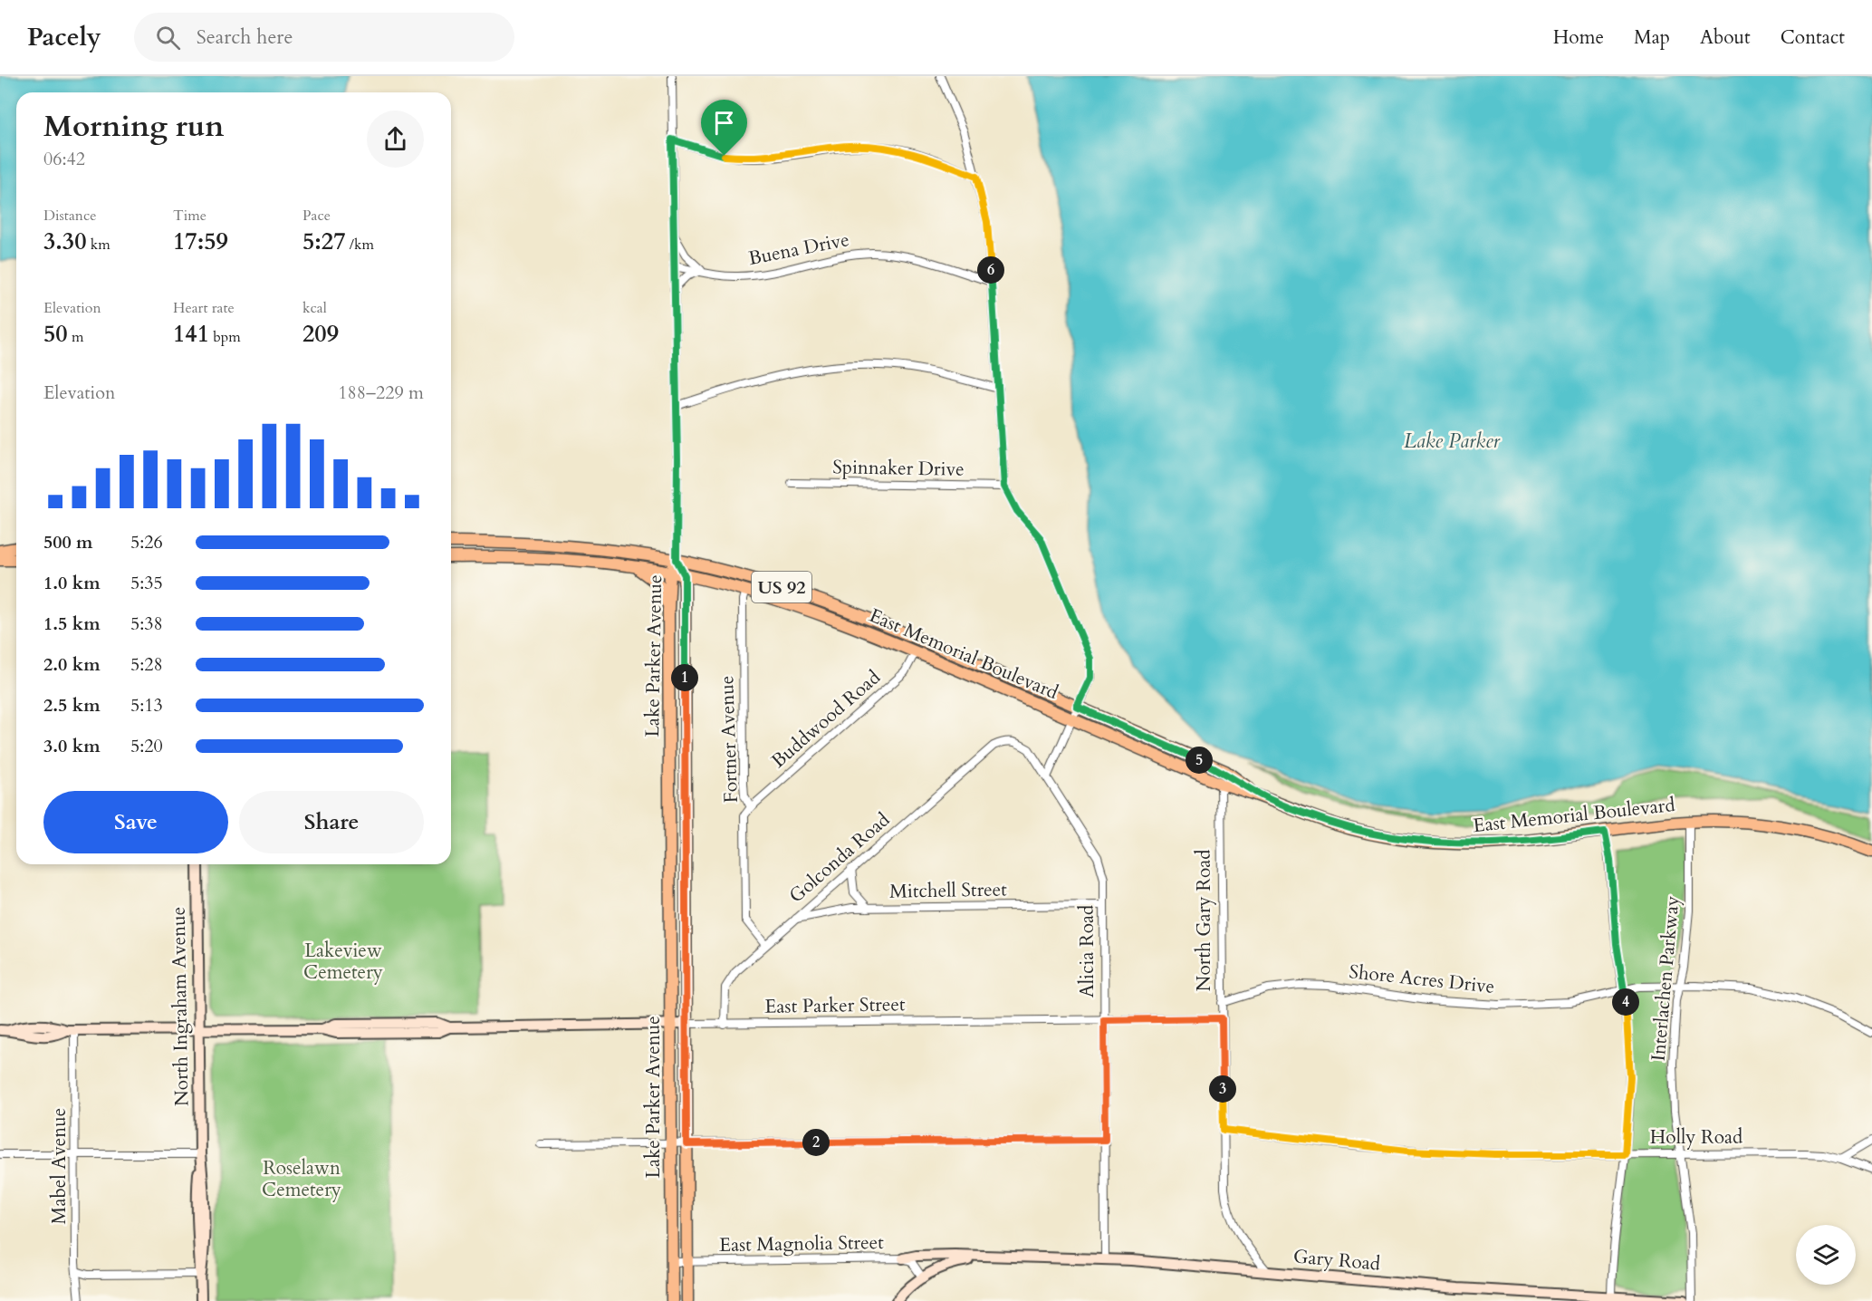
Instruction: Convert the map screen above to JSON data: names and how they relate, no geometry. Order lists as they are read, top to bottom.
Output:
{
  "streets": {
    "main road": ["US 92", "East Memorial Boulevard", "Lake Parker Avenue"],
    "street": [
      "Buena Drive",
      "Spinnaker Drive",
      "Buddwood Road",
      "Fortner Avenue",
      "Golconda Road",
      "Mitchell Street",
      "North Gary Road",
      "Alicia Road",
      "Interlachen Parkway",
      "Shore Acres Drive",
      "East Parker Street",
      "North Ingraham Avenue",
      "Holly Road",
      "Mabel Avenue",
      "East Magnolia Street",
      "Gary Road"
    ]
  },
  "crossings": [
    ["East Memorial Boulevard", "Lake Parker Avenue"],
    ["East Memorial Boulevard", "Buddwood Road"],
    ["East Memorial Boulevard", "Fortner Avenue"],
    ["East Memorial Boulevard", "North Gary Road"],
    ["East Memorial Boulevard", "Interlachen Parkway"],
    ["Lake Parker Avenue", "East Parker Street"],
    ["Lake Parker Avenue", "East Magnolia Street"],
    ["Buddwood Road", "Fortner Avenue"],
    ["Fortner Avenue", "Golconda Road"],
    ["Golconda Road", "Mitchell Street"],
    ["Golconda Road", "Alicia Road"],
    ["Golconda Road", "East Parker Street"],
    ["Mitchell Street", "Alicia Road"],
    ["North Gary Road", "Shore Acres Drive"],
    ["North Gary Road", "East Parker Street"],
    ["North Gary Road", "Holly Road"],
    ["North Gary Road", "Gary Road"],
    ["Alicia Road", "East Parker Street"],
    ["Alicia Road", "Gary Road"],
    ["Interlachen Parkway", "Shore Acres Drive"],
    ["Interlachen Parkway", "Holly Road"],
    ["Interlachen Parkway", "Gary Road"],
    ["East Parker Street", "North Ingraham Avenue"],
    ["East Parker Street", "Mabel Avenue"]
  ],
  "water": ["Lake Parker"],
  "parks": ["Lakeview Cemetery", "Roselawn Cemetery"],
  "page": {
    "header": "Pacely",
    "search": "Search here",
    "nav": [
      "Home",
      "Map",
      "About",
      "Contact"
    ],
    "heading": ["Morning run", "06:42"],
    "stats": [
      ["Distance", "3.30 km"],
      ["Time", "17:59"],
      ["Pace", "5:27 /km"],
      ["Elevation", "50 m"],
      ["Heart rate", "141 bpm"],
      ["kcal", "209"]
    ],
    "pins": [
      "6",
      "1",
      "5",
      "4",
      "3",
      "2"
    ],
    "chart": ["Elevation", "188–229 m"],
    "list": [
      {
        "name": "500 m",
        "note": "5:26"
      },
      {
        "name": "1.0 km",
        "note": "5:35"
      },
      {
        "name": "1.5 km",
        "note": "5:38"
      },
      {
        "name": "2.0 km",
        "note": "5:28"
      },
      {
        "name": "2.5 km",
        "note": "5:13"
      },
      {
        "name": "3.0 km",
        "note": "5:20"
      }
    ],
    "buttons": ["Save", "Share"]
  }
}
